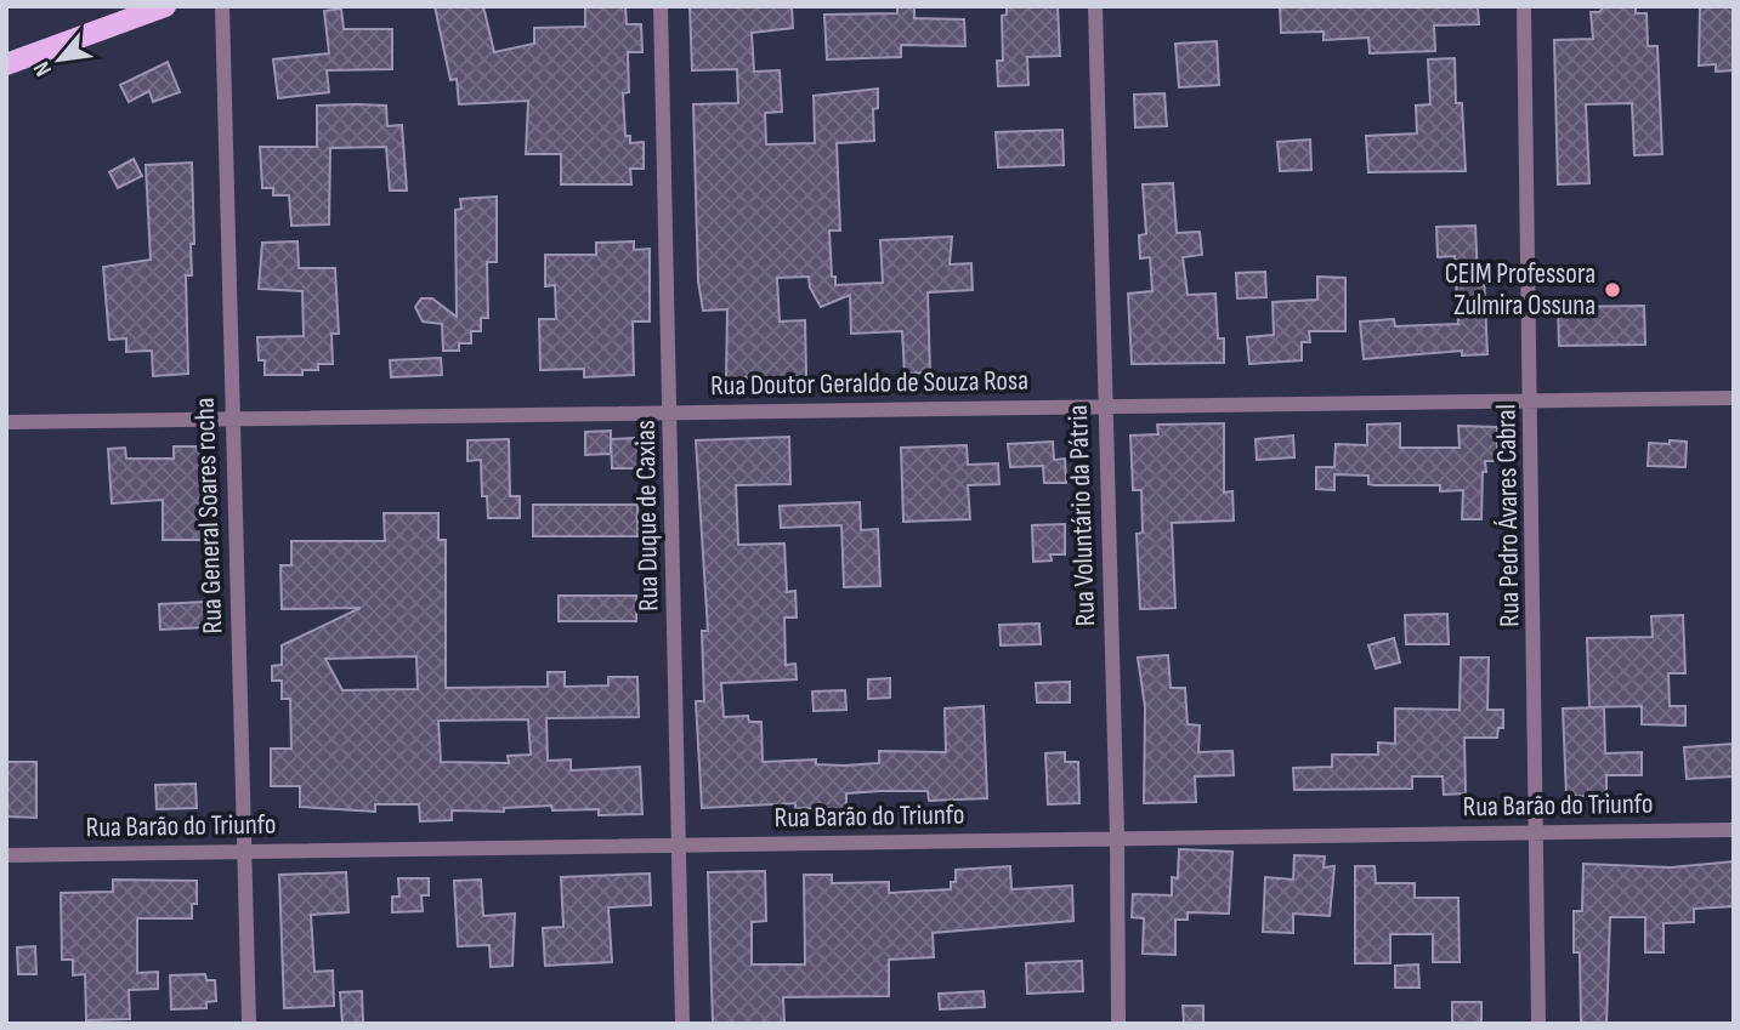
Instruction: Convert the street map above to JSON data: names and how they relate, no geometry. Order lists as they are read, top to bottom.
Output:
{
  "streets": {
    "street": [
      "Rua Doutor Geraldo de Souza Rosa",
      "Rua General Soares rocha",
      "Rua Duque de Caxias",
      "Rua Voluntário da Pátria",
      "Rua Pedro Ávares Cabral",
      "Rua Barão do Triunfo"
    ]
  },
  "crossings": [
    ["Rua Doutor Geraldo de Souza Rosa", "Rua General Soares rocha"],
    ["Rua Doutor Geraldo de Souza Rosa", "Rua Duque de Caxias"],
    ["Rua Doutor Geraldo de Souza Rosa", "Rua Voluntário da Pátria"],
    ["Rua Doutor Geraldo de Souza Rosa", "Rua Pedro Ávares Cabral"],
    ["Rua General Soares rocha", "Rua Barão do Triunfo"],
    ["Rua Duque de Caxias", "Rua Barão do Triunfo"],
    ["Rua Voluntário da Pátria", "Rua Barão do Triunfo"],
    ["Rua Pedro Ávares Cabral", "Rua Barão do Triunfo"]
  ],
  "places": ["CEIM Professora Zulmira Ossuna"],
  "north": "bottom left"
}
